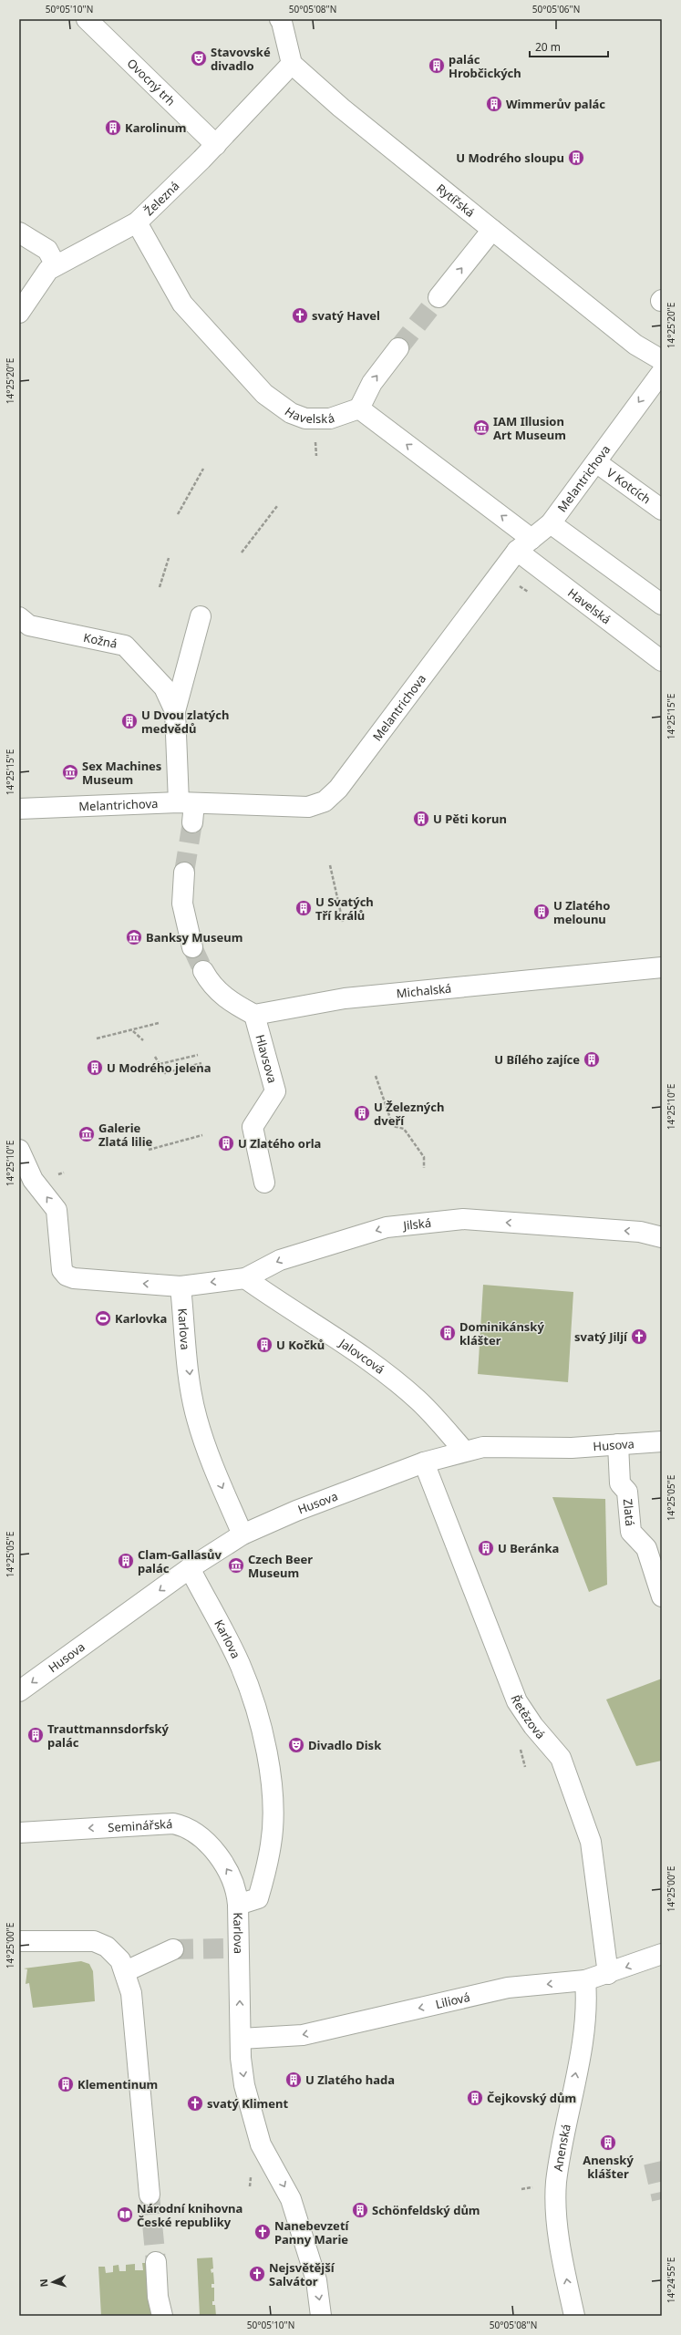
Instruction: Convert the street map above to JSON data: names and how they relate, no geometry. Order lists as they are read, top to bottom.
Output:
{
  "streets": {
    "street": [
      "Ovocný trh",
      "Železná",
      "Rytířská",
      "Havelská",
      "Melantrichova",
      "V Kotcích",
      "Kožná",
      "Michalská",
      "Hlavsova",
      "Jilská",
      "Karlova",
      "Jalovcová",
      "Husova",
      "Zlatá",
      "Řetězová",
      "Seminářská",
      "Liliová",
      "Anenská"
    ]
  },
  "crossings": [
    ["Ovocný trh", "Železná"],
    ["Železná", "Rytířská"],
    ["Železná", "Havelská"],
    ["Havelská", "Melantrichova"],
    ["Melantrichova", "V Kotcích"],
    ["Melantrichova", "Kožná"],
    ["Michalská", "Hlavsova"],
    ["Jilská", "Karlova"],
    ["Jilská", "Jalovcová"],
    ["Karlova", "Husova"],
    ["Karlova", "Seminářská"],
    ["Karlova", "Liliová"],
    ["Jalovcová", "Husova"],
    ["Husova", "Zlatá"],
    ["Husova", "Řetězová"],
    ["Řetězová", "Liliová"],
    ["Liliová", "Anenská"]
  ],
  "one_way": [
    "Jilská",
    "Seminářská",
    "Liliová",
    "Anenská"
  ],
  "places": {
    "theatre": ["Stavovské divadlo", "Divadlo Disk"],
    "building": [
      "palác Hrobčických",
      "Wimmerův palác",
      "Karolinum",
      "U Modrého sloupu",
      "U Dvou zlatých medvědů",
      "U Pěti korun",
      "U Svatých Tří králů",
      "U Zlatého melounu",
      "U Bílého zajíce",
      "U Modrého jelena",
      "U Železných dveří",
      "U Zlatého orla",
      "Dominikánský klášter",
      "U Kočků",
      "U Beránka",
      "Clam-Gallasův palác",
      "Trauttmannsdorfský palác",
      "U Zlatého hada",
      "Klementinum",
      "Čejkovský dům",
      "Anenský klášter",
      "Schönfeldský dům"
    ],
    "church": [
      "svatý Havel",
      "svatý Jiljí",
      "svatý Kliment",
      "Nanebevzetí Panny Marie",
      "Nejsvětější Salvátor"
    ],
    "museum": [
      "IAM Illusion Art Museum",
      "Sex Machines Museum",
      "Banksy Museum",
      "Galerie Zlatá lilie",
      "Czech Beer Museum"
    ],
    "sports": ["Karlovka"],
    "library": ["Národní knihovna České republiky"]
  },
  "scale_bar": "20 m",
  "north": "left",
  "coordinates": [
    "50°05'10\"N",
    "50°05'08\"N",
    "50°05'06\"N",
    "14°25'20\"E",
    "14°25'15\"E",
    "14°25'10\"E",
    "14°25'05\"E",
    "14°25'00\"E",
    "14°24'55\"E"
  ]
}
